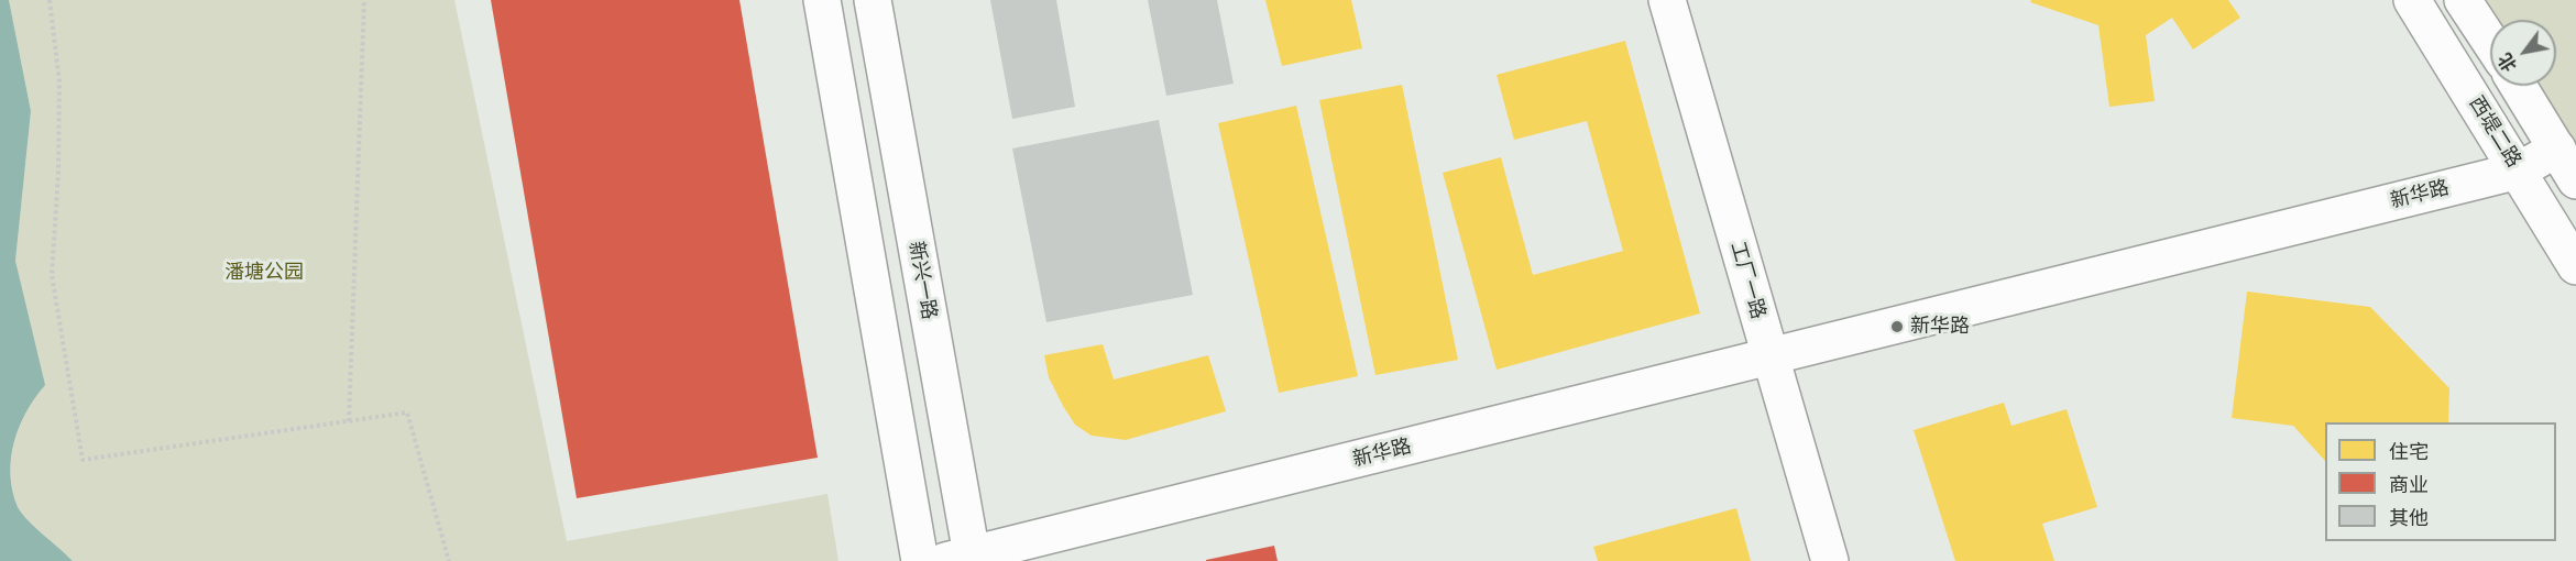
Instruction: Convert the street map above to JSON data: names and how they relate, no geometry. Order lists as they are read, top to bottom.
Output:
{
  "streets": {
    "street": [
      "西堤二路",
      "新华路",
      "新兴一路",
      "工厂一路"
    ]
  },
  "crossings": [
    ["西堤二路", "新华路"],
    ["新华路", "新兴一路"],
    ["新华路", "工厂一路"]
  ],
  "parks": ["潘塘公园"],
  "places": ["新华路"],
  "legend": ["住宅", "商业", "其他"],
  "north": "bottom left"
}
